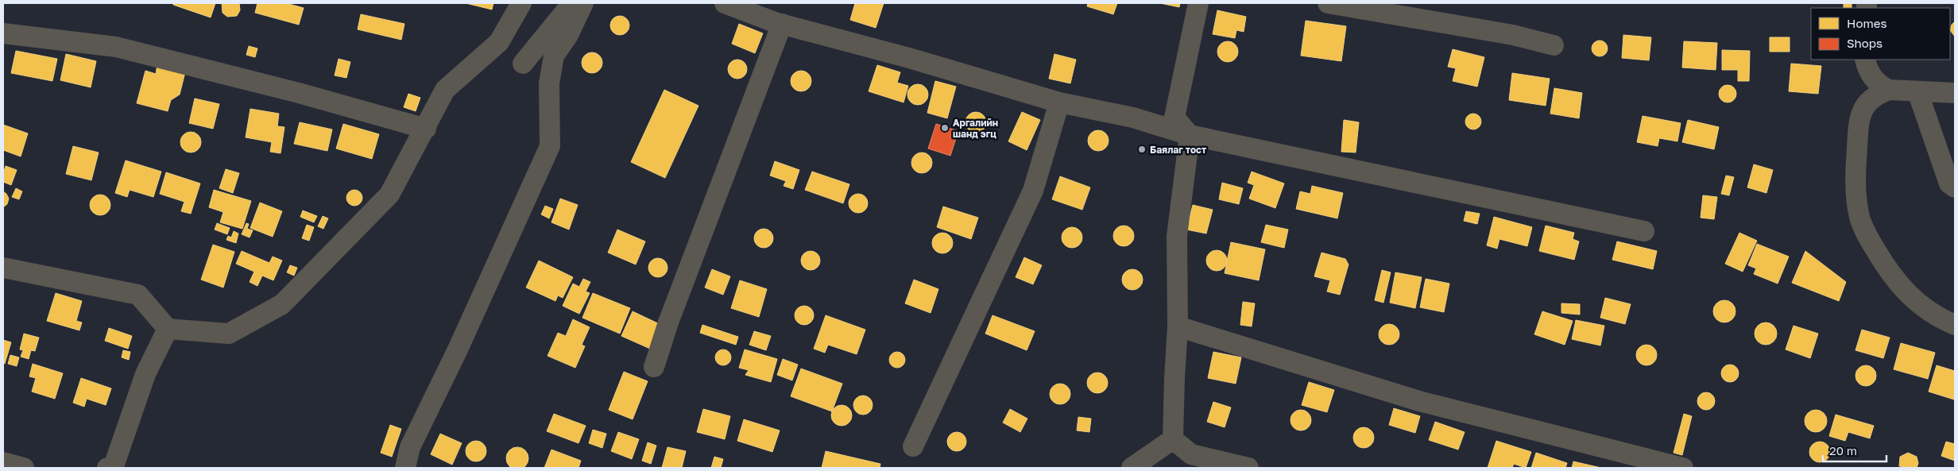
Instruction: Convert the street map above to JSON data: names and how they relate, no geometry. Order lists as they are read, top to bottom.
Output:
{
  "places": ["Аргалийн шанд эгц", "Баялаг тост"],
  "legend": ["Homes", "Shops"],
  "scale_bar": "20 m"
}
